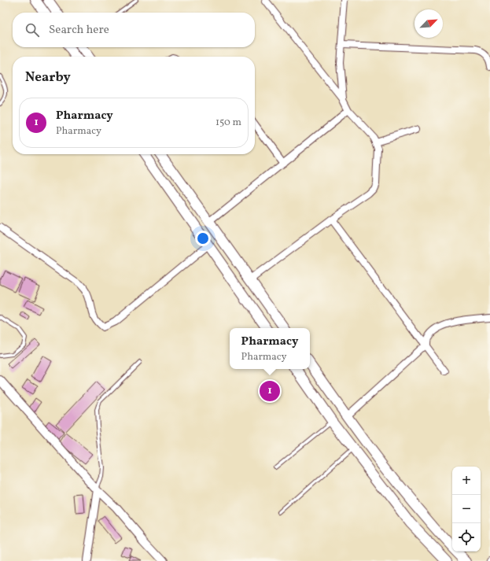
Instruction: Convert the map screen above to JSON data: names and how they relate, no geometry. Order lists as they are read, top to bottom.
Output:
{
  "north": "top right",
  "page": {
    "search": "Search here",
    "heading": "Nearby",
    "list": [
      {
        "mark": "1",
        "name": "Pharmacy",
        "note": "Pharmacy",
        "value": "150 m"
      }
    ],
    "popup": ["Pharmacy", "Pharmacy"],
    "pins": "1",
    "map_buttons": ["+", "−"]
  }
}
